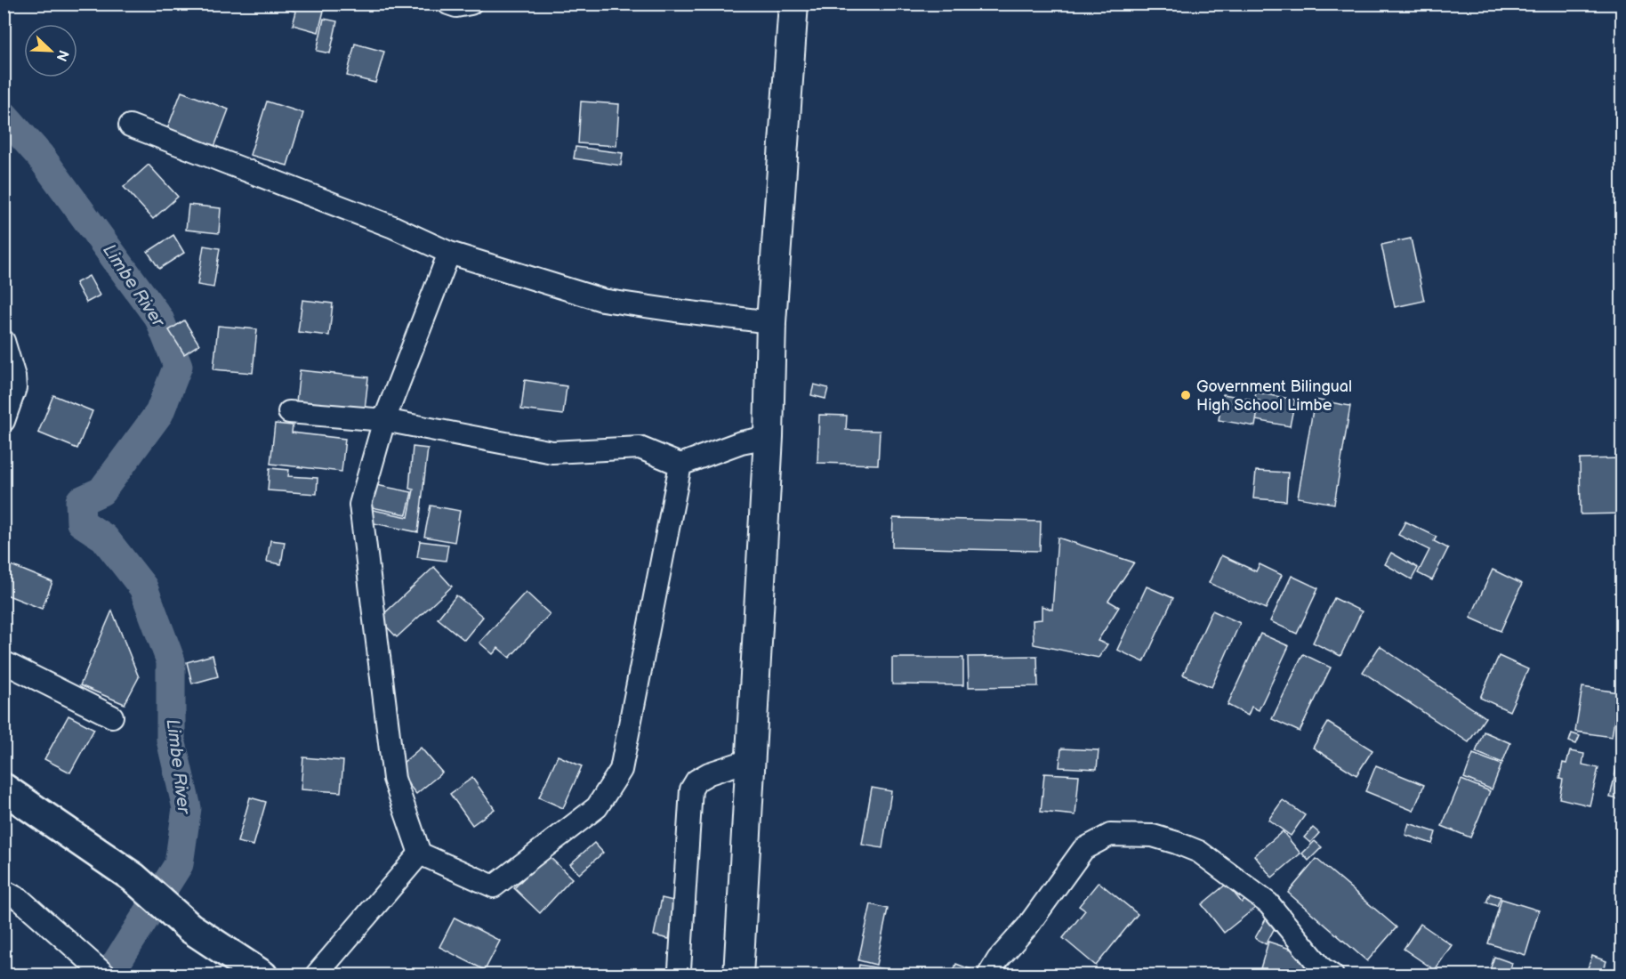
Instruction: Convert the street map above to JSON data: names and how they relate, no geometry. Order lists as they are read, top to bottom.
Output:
{
  "water": ["Limbe River"],
  "places": ["Government Bilingual High School Limbe"],
  "north": "bottom right"
}
